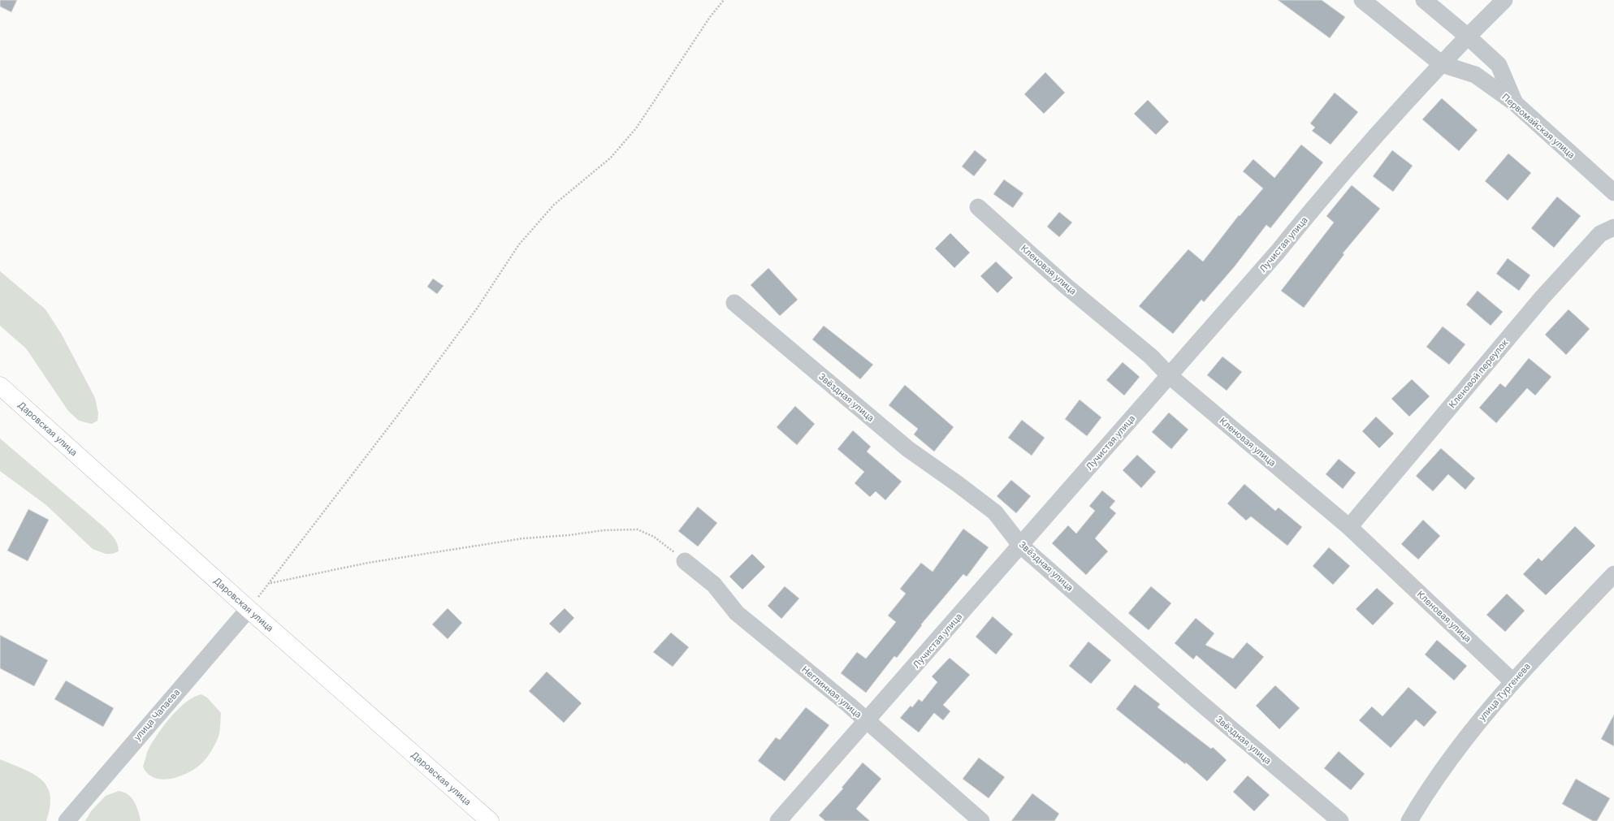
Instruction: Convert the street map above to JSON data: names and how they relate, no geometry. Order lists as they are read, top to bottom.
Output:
{
  "streets": {
    "highway": ["Даровская улица"],
    "street": [
      "Первомайская улица",
      "Лучистая улица",
      "Кленовая улица",
      "Кленовой переулок",
      "Звёздная улица",
      "Неглинная улица",
      "улица Тургенева",
      "улица Чапаева"
    ]
  },
  "crossings": [
    ["Первомайская улица", "Лучистая улица"],
    ["Лучистая улица", "Кленовая улица"],
    ["Лучистая улица", "Звёздная улица"],
    ["Лучистая улица", "Неглинная улица"],
    ["Кленовая улица", "Кленовой переулок"],
    ["Кленовая улица", "улица Тургенева"],
    ["Даровская улица", "улица Чапаева"]
  ]
}
